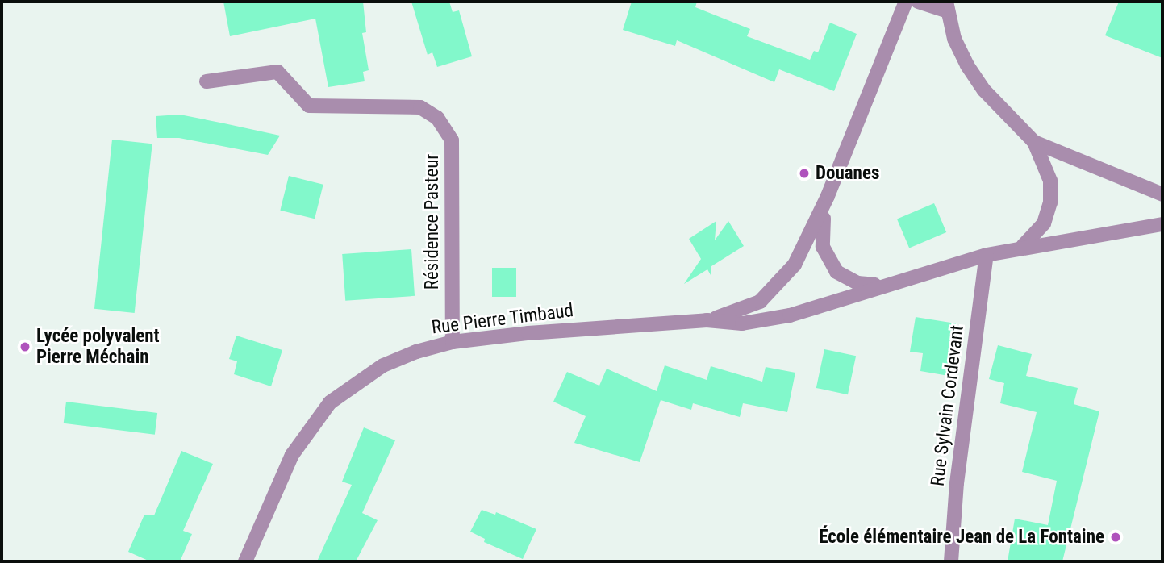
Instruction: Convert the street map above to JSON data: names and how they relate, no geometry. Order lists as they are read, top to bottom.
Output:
{
  "streets": {
    "street": ["Résidence Pasteur", "Rue Pierre Timbaud", "Rue Sylvain Cordevant"]
  },
  "crossings": [
    ["Résidence Pasteur", "Rue Pierre Timbaud"],
    ["Rue Pierre Timbaud", "Rue Sylvain Cordevant"]
  ],
  "places": ["Douanes", "Lycée polyvalent Pierre Méchain", "École élémentaire Jean de La Fontaine"]
}
